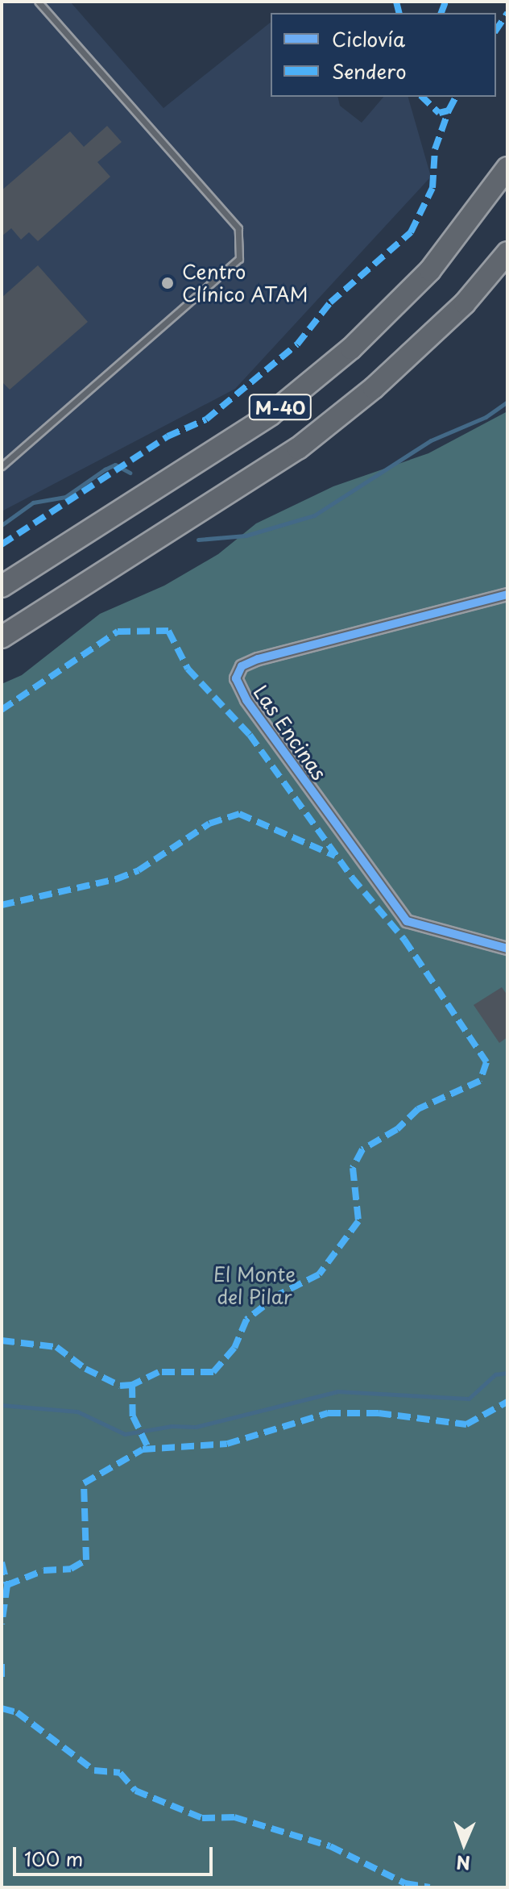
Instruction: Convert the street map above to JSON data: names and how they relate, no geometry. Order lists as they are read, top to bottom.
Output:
{
  "streets": {
    "highway": ["M-40"],
    "street": ["Las Encinas"]
  },
  "parks": ["El Monte del Pilar"],
  "places": ["Centro Clínico ATAM"],
  "legend": ["Ciclovía", "Sendero"],
  "scale_bar": "100 m",
  "north": "bottom"
}
